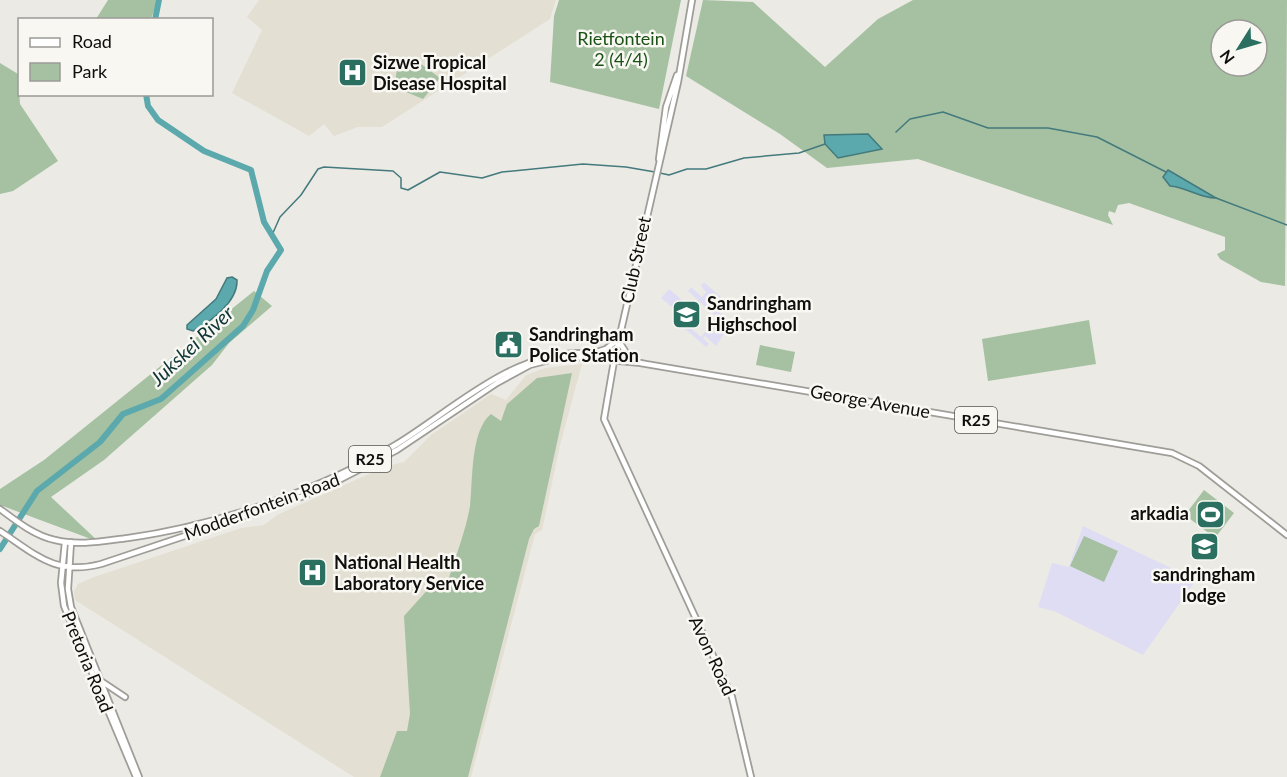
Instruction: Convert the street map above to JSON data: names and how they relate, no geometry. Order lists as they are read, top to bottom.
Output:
{
  "streets": {
    "main road": [
      "Club Street",
      "George Avenue",
      "R25",
      "Modderfontein Road",
      "Avon Road",
      "Pretoria Road"
    ]
  },
  "crossings": [
    ["Club Street", "George Avenue"],
    ["Club Street", "Modderfontein Road"],
    ["Club Street", "Avon Road"],
    ["George Avenue", "Modderfontein Road"],
    ["George Avenue", "Avon Road"],
    ["Modderfontein Road", "Avon Road"],
    ["Modderfontein Road", "Pretoria Road"]
  ],
  "water": ["Jukskei River"],
  "parks": ["Rietfontein 2 (4/4)"],
  "places": {
    "hospital": ["Sizwe Tropical Disease Hospital", "National Health Laboratory Service"],
    "school or university": ["Sandringham Highschool", "sandringham lodge"],
    "public building": ["Sandringham Police Station"],
    "sports": ["arkadia"]
  },
  "legend": ["Road", "Park"],
  "north": "bottom left"
}
